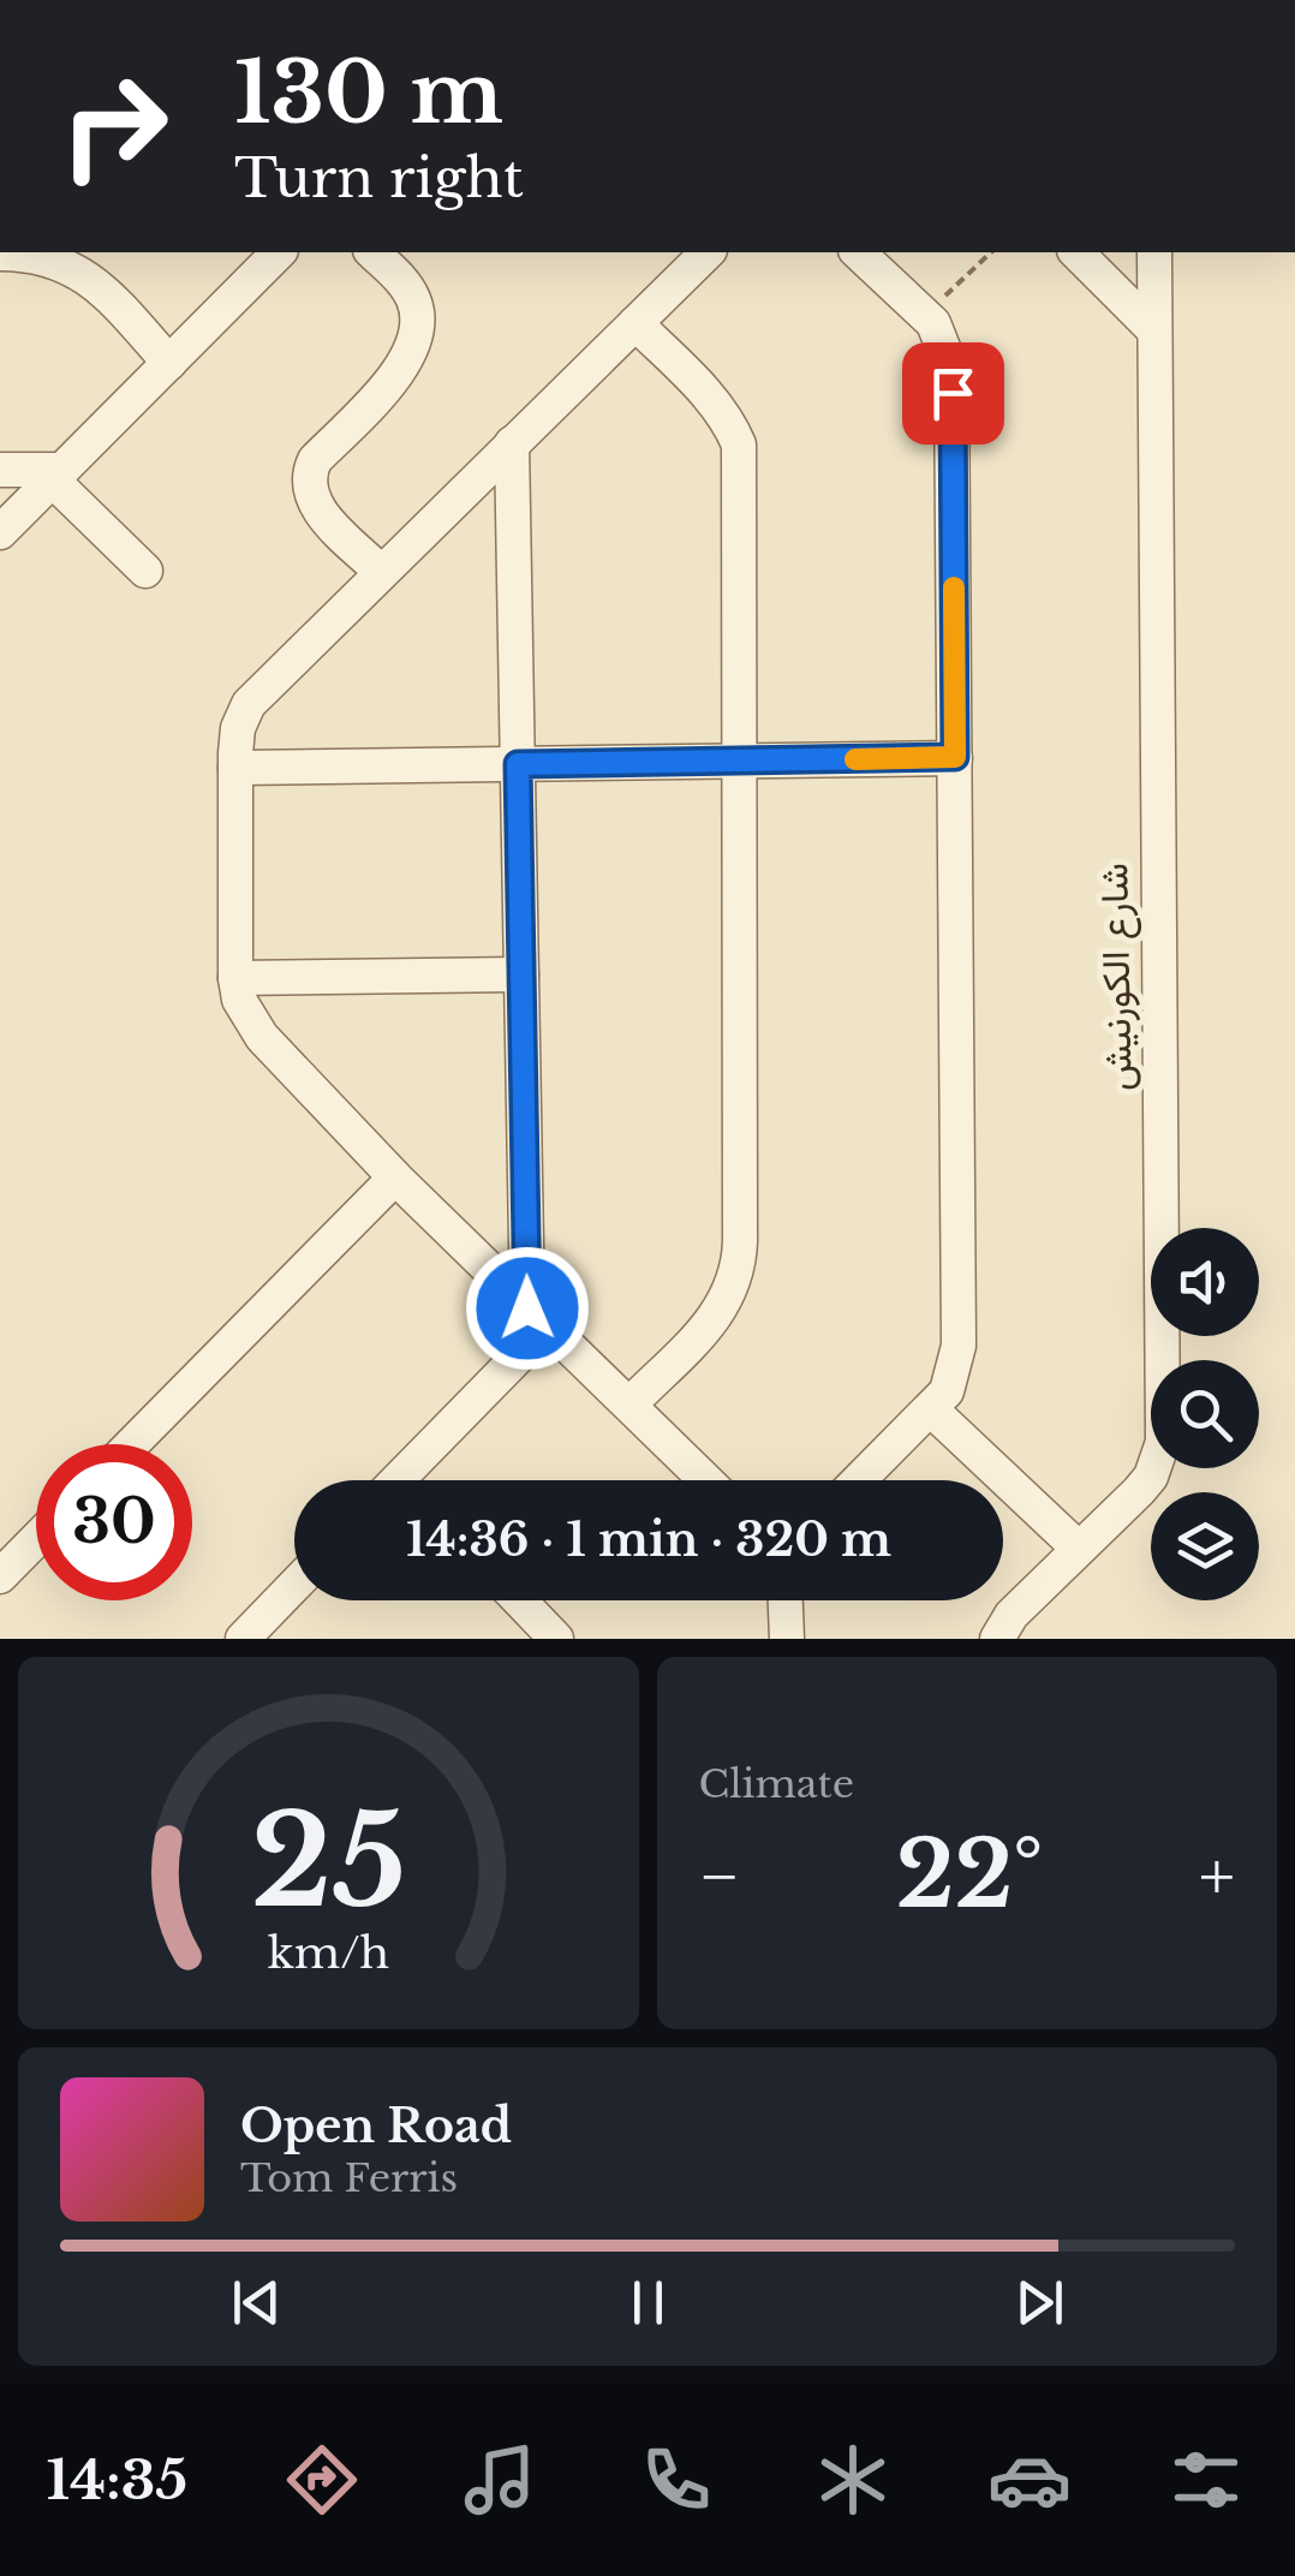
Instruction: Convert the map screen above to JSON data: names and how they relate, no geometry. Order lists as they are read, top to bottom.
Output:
{
  "streets": {
    "street": ["شارع الكورنيش"]
  },
  "page": {
    "turn": ["130 m", "Turn right"],
    "limit": "30",
    "trip": "14:36 · 1 min · 320 m",
    "tile": "Climate",
    "heat": ["−", "22°", "+"],
    "song": ["Open Road", "Tom Ferris"],
    "tabs": "14:35",
    "gauge": ["25", "km/h"]
  }
}
